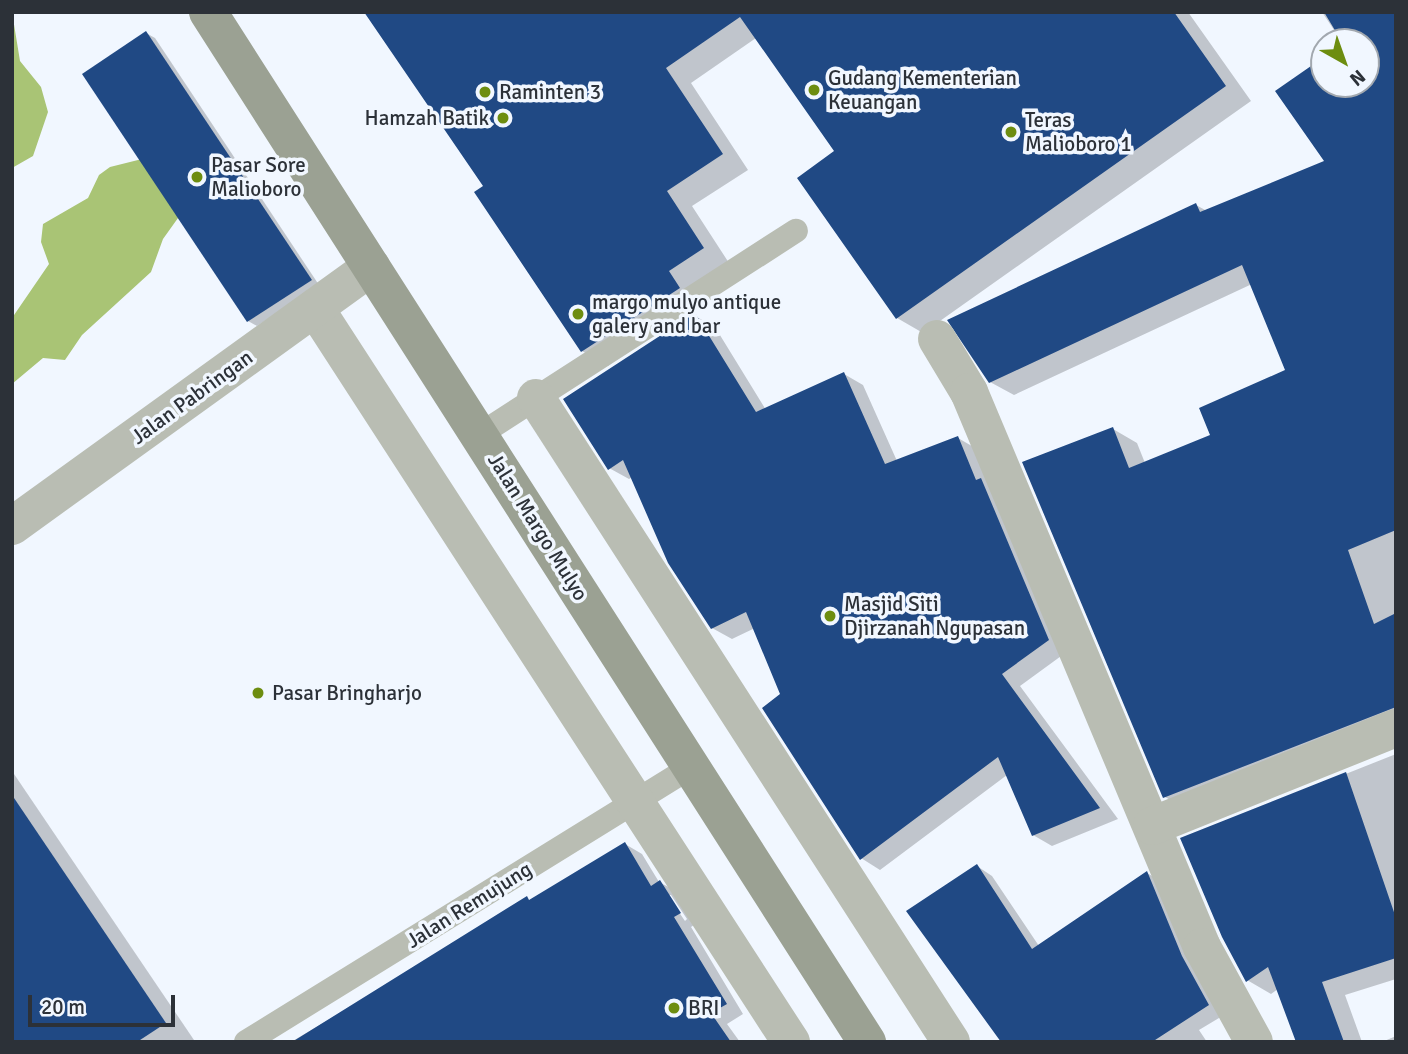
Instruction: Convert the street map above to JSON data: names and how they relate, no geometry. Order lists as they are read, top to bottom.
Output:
{
  "streets": {
    "main road": ["Jalan Margo Mulyo"],
    "street": ["Jalan Pabringan"],
    "lane": ["Jalan Remujung"]
  },
  "crossings": [
    ["Jalan Pabringan", "Jalan Margo Mulyo"],
    ["Jalan Margo Mulyo", "Jalan Remujung"]
  ],
  "places": [
    "Gudang Kementerian Keuangan",
    "Raminten 3",
    "Hamzah Batik",
    "Teras Malioboro 1",
    "Pasar Sore Malioboro",
    "margo mulyo antique galery and bar",
    "Masjid Siti Djirzanah Ngupasan",
    "Pasar Bringharjo",
    "BRI"
  ],
  "scale_bar": "20 m",
  "north": "bottom right"
}
